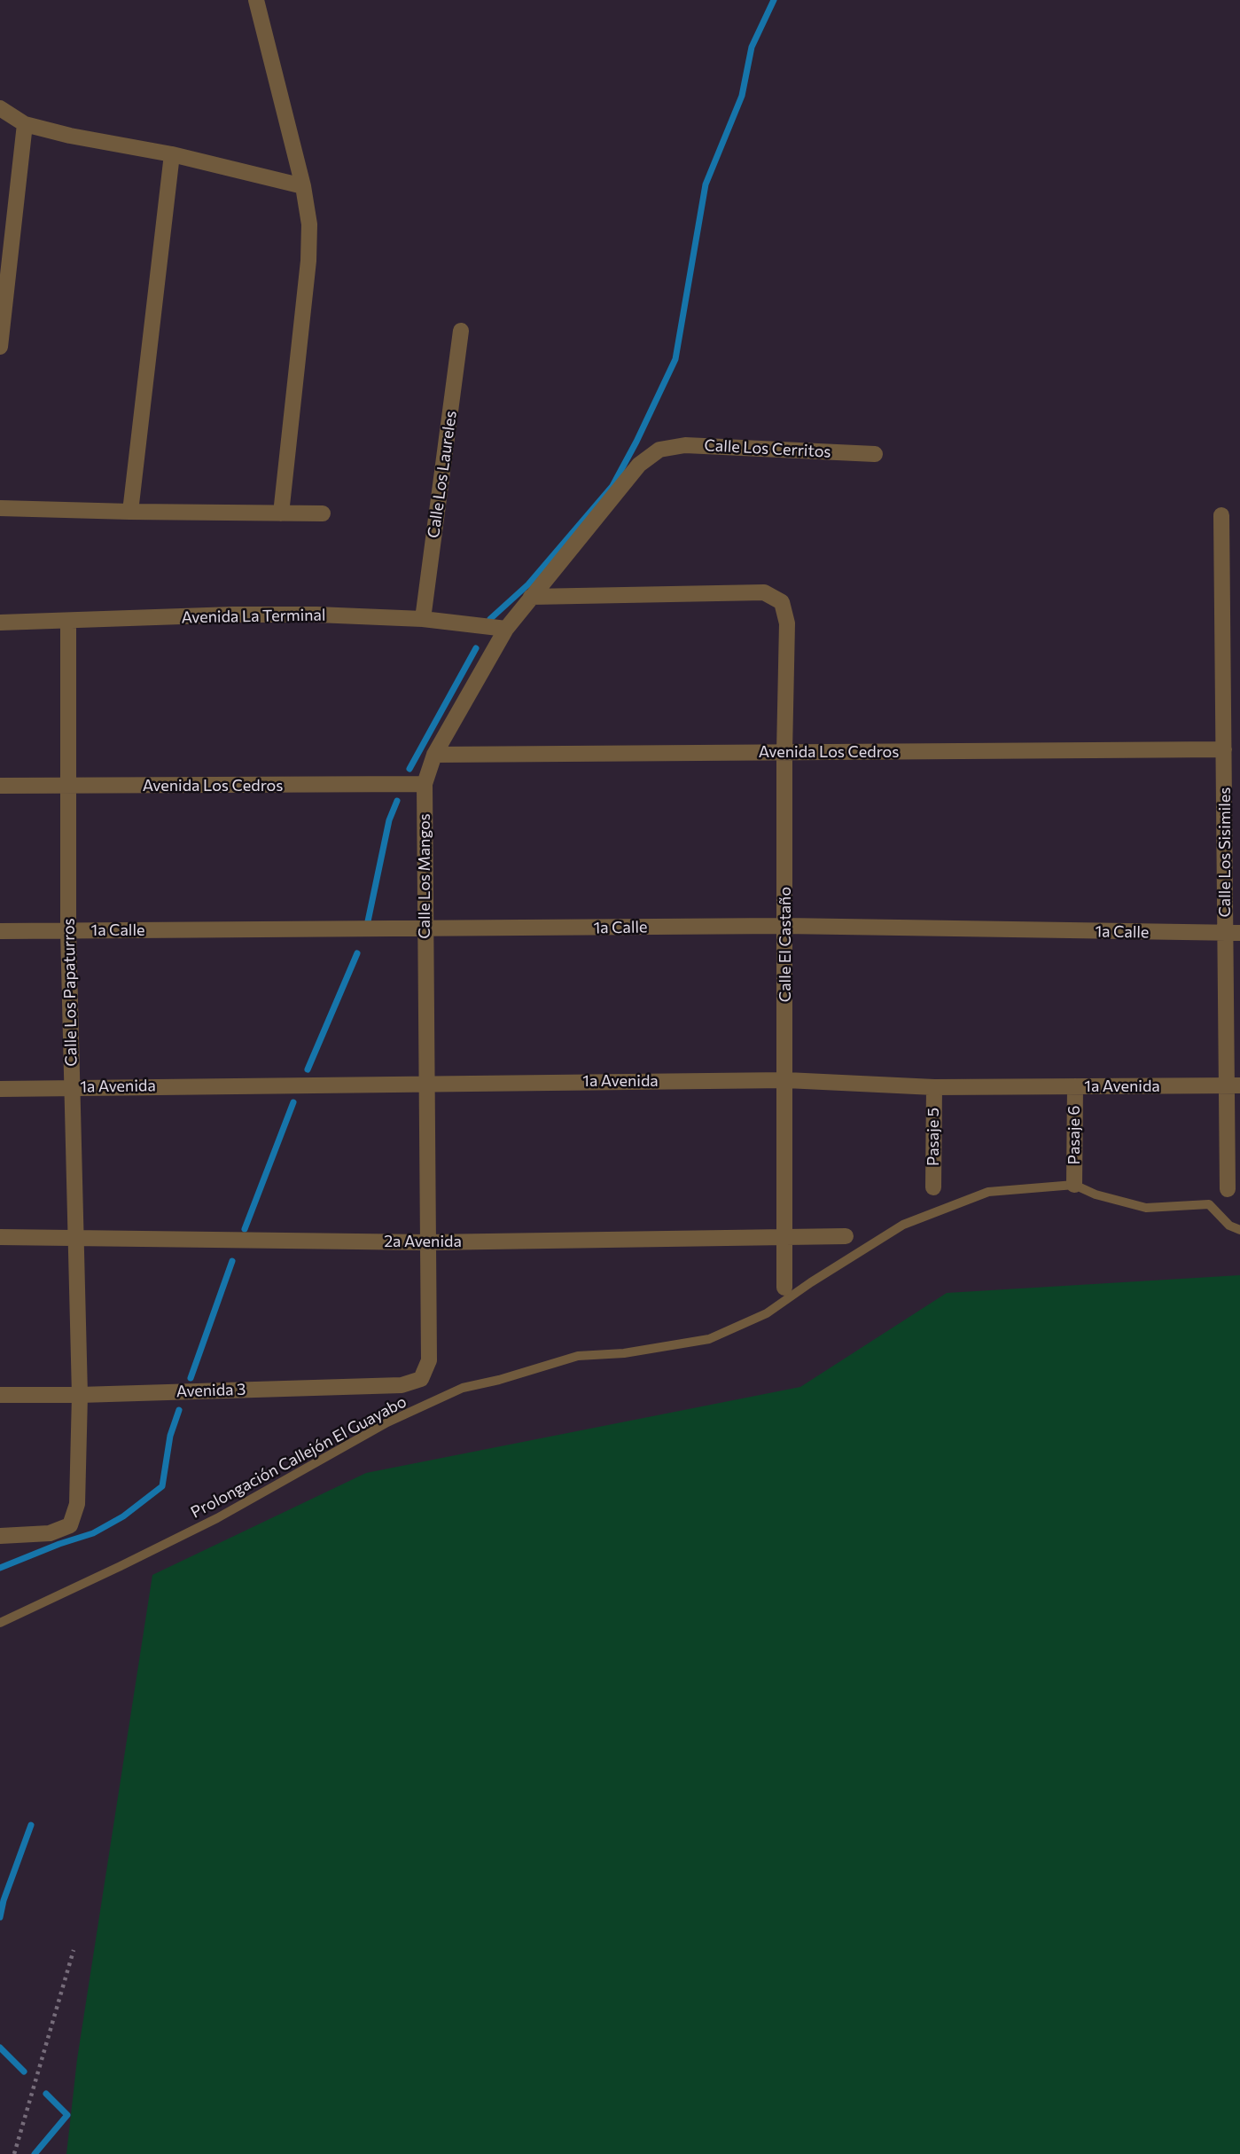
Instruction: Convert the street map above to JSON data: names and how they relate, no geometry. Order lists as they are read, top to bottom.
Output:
{
  "streets": {
    "street": [
      "Calle Los Cerritos",
      "Calle Los Laureles",
      "Avenida La Terminal",
      "Avenida Los Cedros",
      "Calle Los Sisimiles",
      "Calle Los Mangos",
      "1a Calle",
      "Calle El Castaño",
      "Calle Los Papaturros",
      "1a Avenida",
      "Pasaje 6",
      "Pasaje 5",
      "2a Avenida",
      "Avenida 3"
    ],
    "lane": ["Prolongación Callejón El Guayabo"]
  },
  "crossings": [
    ["Calle Los Cerritos", "Calle Los Mangos"],
    ["Calle Los Laureles", "Avenida La Terminal"],
    ["Avenida La Terminal", "Calle Los Mangos"],
    ["Avenida La Terminal", "Calle Los Papaturros"],
    ["Avenida Los Cedros", "Calle Los Sisimiles"],
    ["Avenida Los Cedros", "Calle Los Mangos"],
    ["Avenida Los Cedros", "Calle El Castaño"],
    ["Avenida Los Cedros", "Calle Los Papaturros"],
    ["Calle Los Sisimiles", "1a Calle"],
    ["Calle Los Sisimiles", "1a Avenida"],
    ["Calle Los Mangos", "1a Calle"],
    ["Calle Los Mangos", "Calle El Castaño"],
    ["Calle Los Mangos", "1a Avenida"],
    ["Calle Los Mangos", "2a Avenida"],
    ["Calle Los Mangos", "Avenida 3"],
    ["1a Calle", "Calle El Castaño"],
    ["1a Calle", "Calle Los Papaturros"],
    ["Calle El Castaño", "1a Avenida"],
    ["Calle El Castaño", "2a Avenida"],
    ["Calle Los Papaturros", "1a Avenida"],
    ["Calle Los Papaturros", "2a Avenida"],
    ["Calle Los Papaturros", "Avenida 3"],
    ["1a Avenida", "Pasaje 6"],
    ["1a Avenida", "Pasaje 5"],
    ["Pasaje 6", "Prolongación Callejón El Guayabo"]
  ]
}
